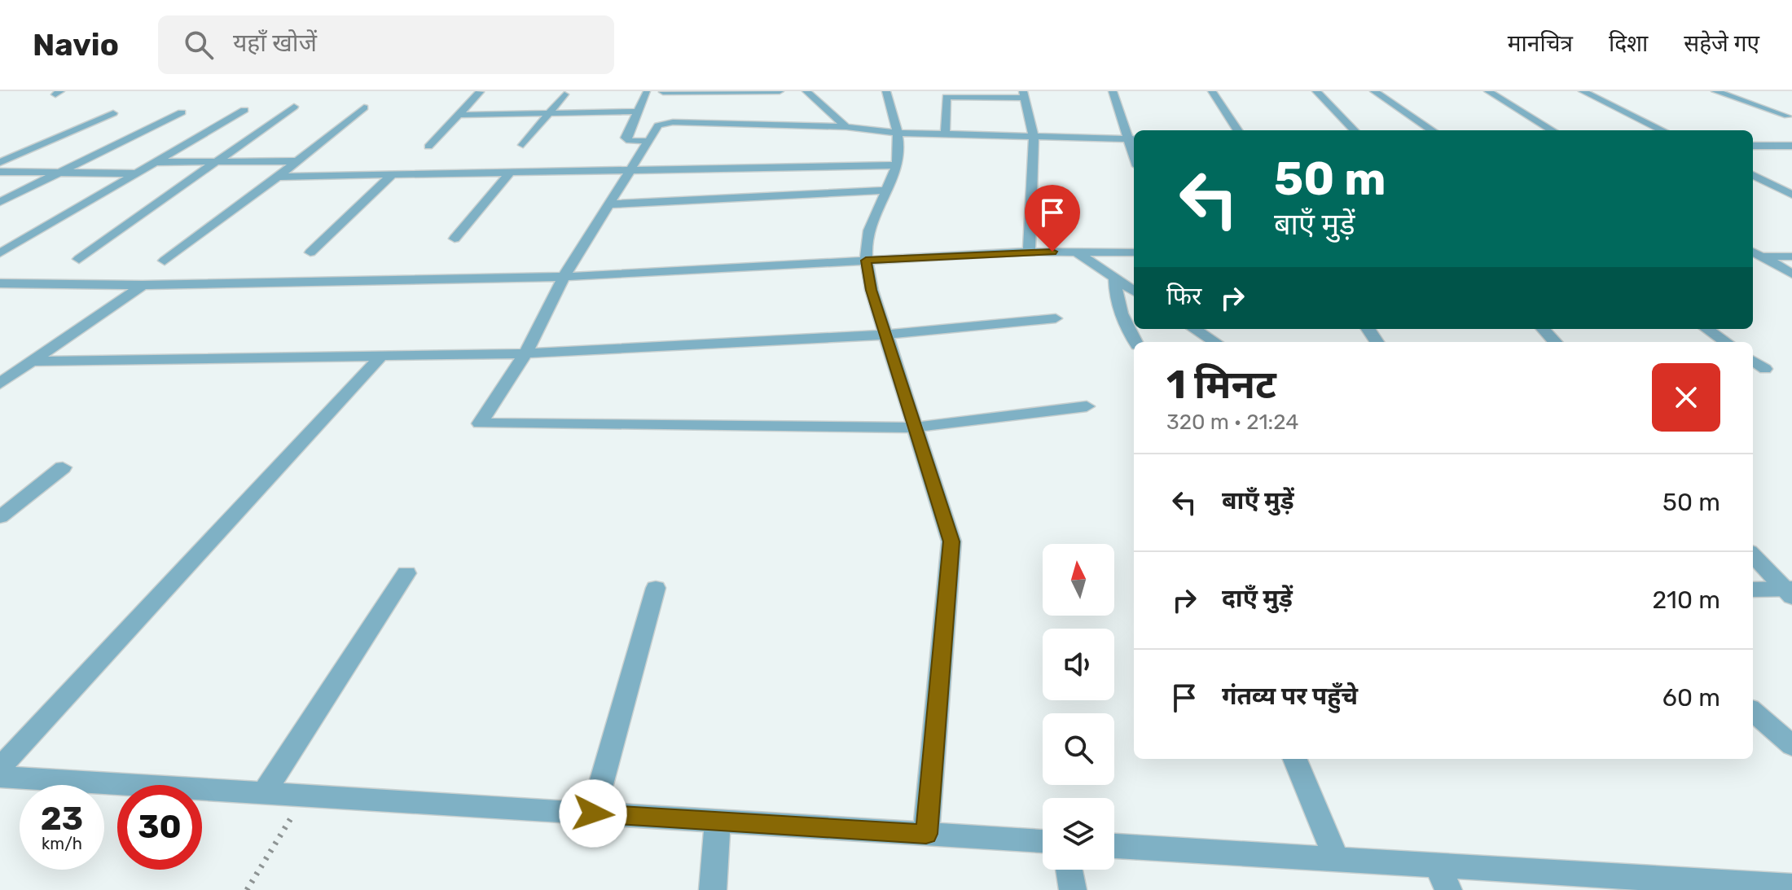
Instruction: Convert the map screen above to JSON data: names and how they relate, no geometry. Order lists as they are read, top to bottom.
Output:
{
  "north": "top",
  "page": {
    "header": "Navio",
    "search": "यहाँ खोजें",
    "nav": ["मानचित्र", "दिशा", "सहेजे गए"],
    "turn": ["50 m", "बाएँ मुड़ें"],
    "then": "फिर",
    "heading": ["1 मिनट", "320 m · 21:24"],
    "list": [
      {
        "name": "बाएँ मुड़ें",
        "value": "50 m"
      },
      {
        "name": "दाएँ मुड़ें",
        "value": "210 m"
      },
      {
        "name": "गंतव्य पर पहुँचे",
        "value": "60 m"
      }
    ],
    "speed": "23 km/h",
    "limit": "30"
  }
}
